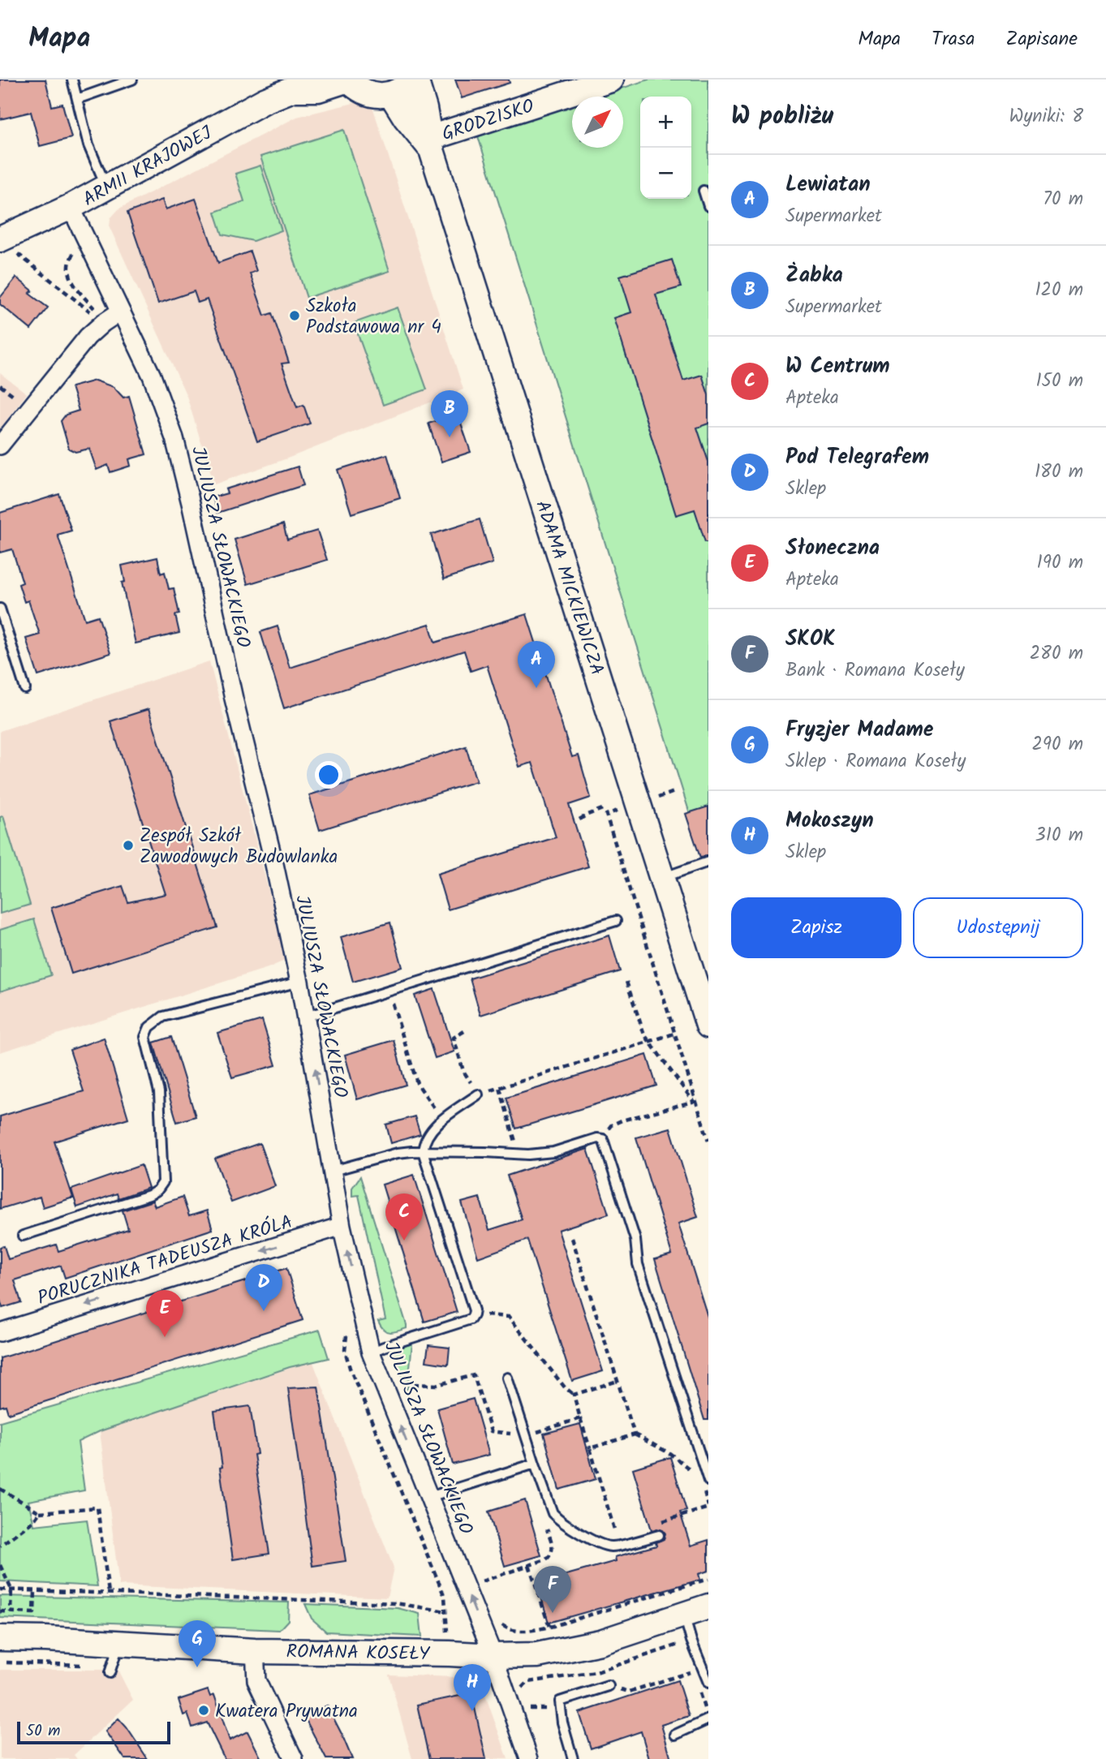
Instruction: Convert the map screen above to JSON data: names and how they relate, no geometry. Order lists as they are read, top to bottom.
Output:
{
  "streets": {
    "street": [
      "GRODZISKO",
      "ARMII KRAJOWEJ",
      "JULIUSZA SŁOWACKIEGO",
      "ADAMA MICKIEWICZA",
      "PORUCZNIKA TADEUSZA KRÓLA",
      "ROMANA KOSEŁY"
    ]
  },
  "crossings": [
    ["GRODZISKO", "ADAMA MICKIEWICZA"],
    ["ARMII KRAJOWEJ", "JULIUSZA SŁOWACKIEGO"],
    ["JULIUSZA SŁOWACKIEGO", "PORUCZNIKA TADEUSZA KRÓLA"],
    ["JULIUSZA SŁOWACKIEGO", "ROMANA KOSEŁY"]
  ],
  "one_way": ["JULIUSZA SŁOWACKIEGO", "PORUCZNIKA TADEUSZA KRÓLA"],
  "places": ["Szkoła Podstawowa nr 4", "Zespół Szkół Zawodowych Budowlanka", "Kwatera Prywatna"],
  "scale_bar": "50 m",
  "north": "top right",
  "page": {
    "header": "Mapa",
    "nav": ["Mapa", "Trasa", "Zapisane"],
    "heading": ["W pobliżu", "Wyniki: 8"],
    "map_buttons": ["+", "−"],
    "list": [
      {
        "mark": "A",
        "name": "Lewiatan",
        "note": "Supermarket",
        "value": "70 m"
      },
      {
        "mark": "B",
        "name": "Żabka",
        "note": "Supermarket",
        "value": "120 m"
      },
      {
        "mark": "C",
        "name": "W Centrum",
        "note": "Apteka",
        "value": "150 m"
      },
      {
        "mark": "D",
        "name": "Pod Telegrafem",
        "note": "Sklep",
        "value": "180 m"
      },
      {
        "mark": "E",
        "name": "Słoneczna",
        "note": "Apteka",
        "value": "190 m"
      },
      {
        "mark": "F",
        "name": "SKOK",
        "note": "Bank · Romana Koseły",
        "value": "280 m"
      },
      {
        "mark": "G",
        "name": "Fryzjer Madame",
        "note": "Sklep · Romana Koseły",
        "value": "290 m"
      },
      {
        "mark": "H",
        "name": "Mokoszyn",
        "note": "Sklep",
        "value": "310 m"
      }
    ],
    "pins": [
      "B",
      "A",
      "C",
      "D",
      "E",
      "F",
      "G",
      "H"
    ],
    "buttons": ["Zapisz", "Udostępnij"],
    "scale": "50 m"
  }
}
